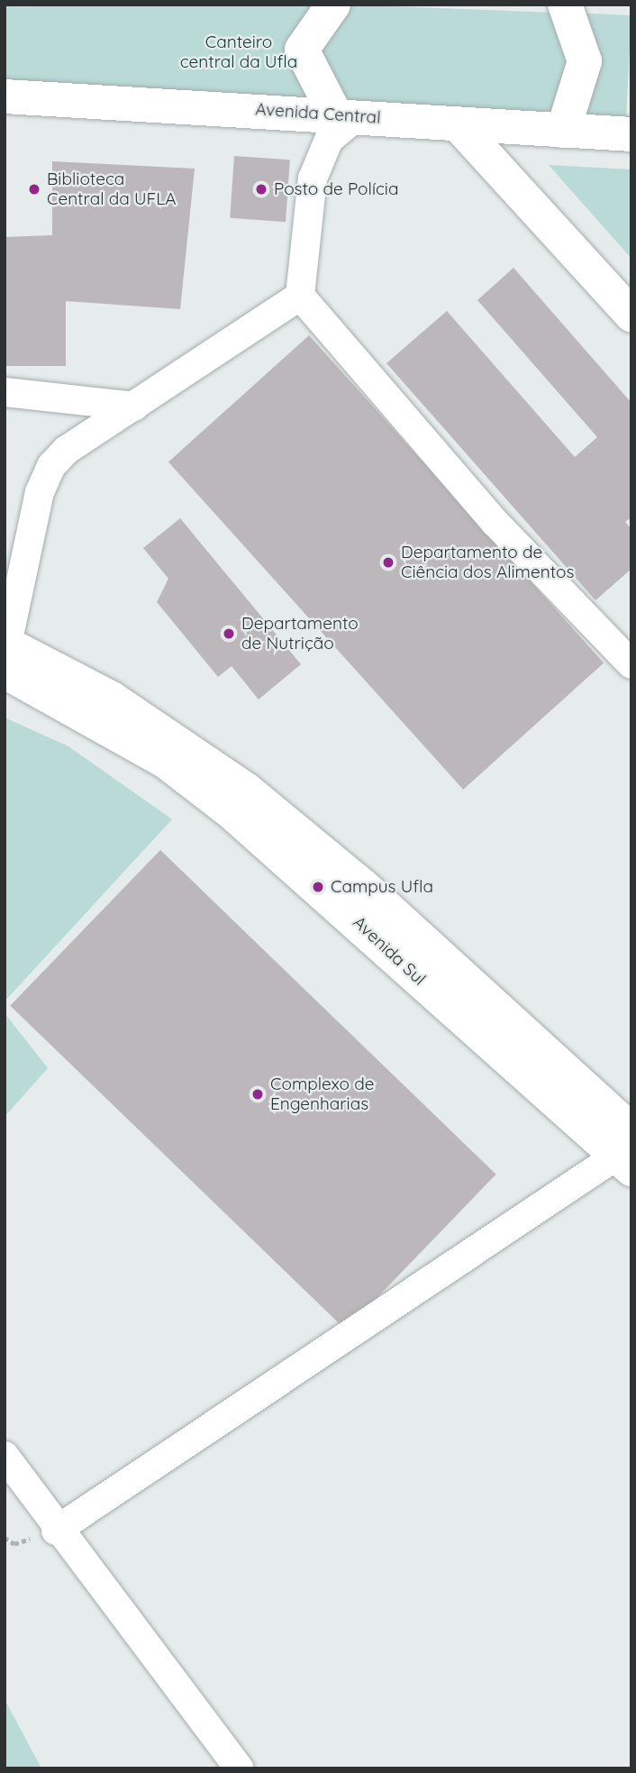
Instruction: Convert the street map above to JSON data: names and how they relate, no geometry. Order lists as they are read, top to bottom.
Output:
{
  "streets": {
    "street": ["Avenida Central", "Avenida Sul"]
  },
  "parks": ["Canteiro central da Ufla"],
  "places": [
    "Biblioteca Central da UFLA",
    "Posto de Polícia",
    "Departamento de Ciência dos Alimentos",
    "Departamento de Nutrição",
    "Campus Ufla",
    "Complexo de Engenharias"
  ]
}
